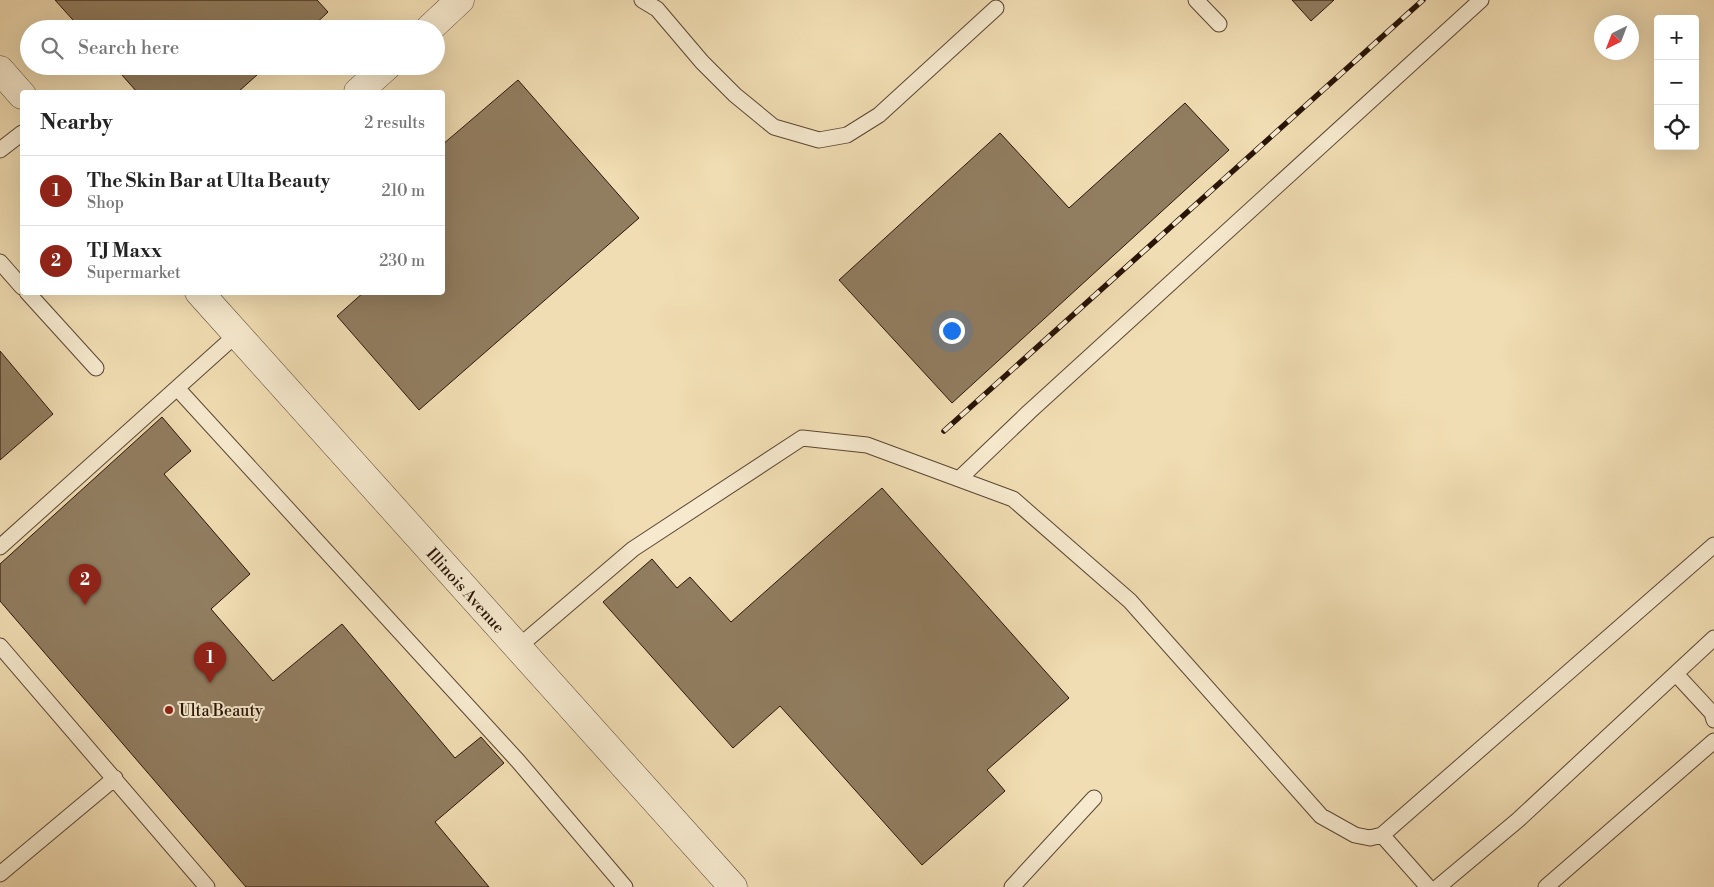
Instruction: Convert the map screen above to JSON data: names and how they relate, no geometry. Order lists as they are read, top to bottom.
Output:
{
  "streets": {
    "street": ["Illinois Avenue"]
  },
  "places": ["Ulta Beauty"],
  "north": "bottom left",
  "page": {
    "map_buttons": ["+", "−"],
    "search": "Search here",
    "heading": ["Nearby", "2 results"],
    "list": [
      {
        "mark": "1",
        "name": "The Skin Bar at Ulta Beauty",
        "note": "Shop",
        "value": "210 m"
      },
      {
        "mark": "2",
        "name": "TJ Maxx",
        "note": "Supermarket",
        "value": "230 m"
      }
    ],
    "pins": ["2", "1"]
  }
}
